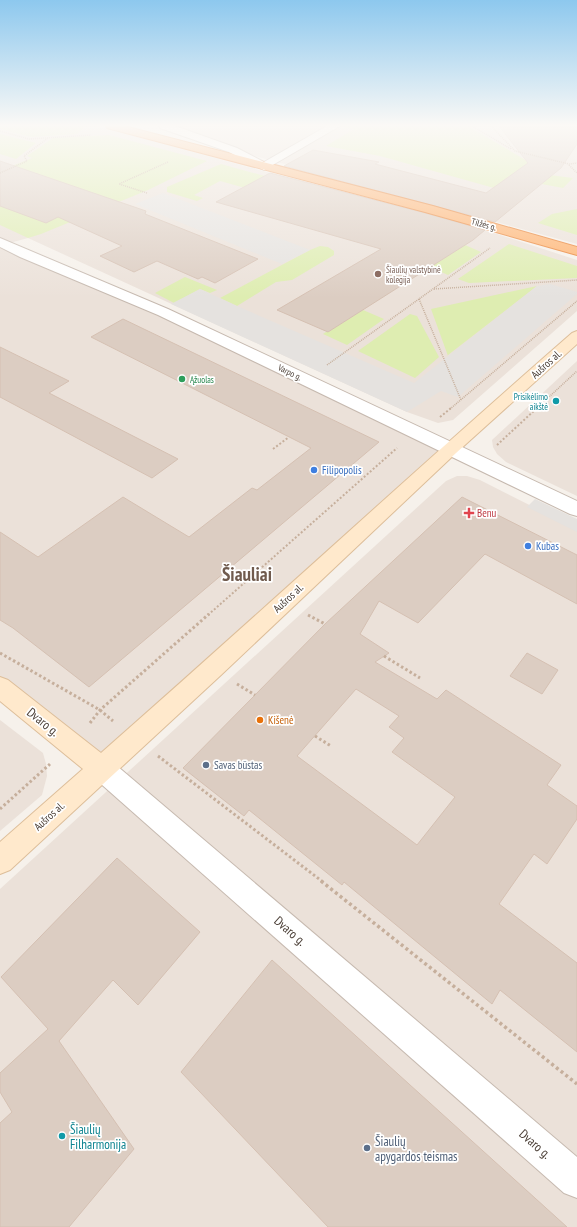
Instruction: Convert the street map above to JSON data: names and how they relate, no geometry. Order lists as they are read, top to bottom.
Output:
{
  "streets": {
    "highway": ["Tilžės g."],
    "main road": ["Aušros al.", "Dvaro g."],
    "street": ["Varpo g."]
  },
  "crossings": [
    ["Aušros al.", "Varpo g."],
    ["Aušros al.", "Dvaro g."]
  ],
  "districts": ["Šiauliai"],
  "places": {
    "other": [
      "Šiaulių valstybinė kolegija",
      "Ąžuolas",
      "Prisikėlimo aikštė",
      "Filipopolis",
      "Kubas",
      "Kišenė",
      "Savas būstas",
      "Šiaulių Filharmonija",
      "Šiaulių apygardos teismas"
    ],
    "health": ["Benu"]
  }
}
